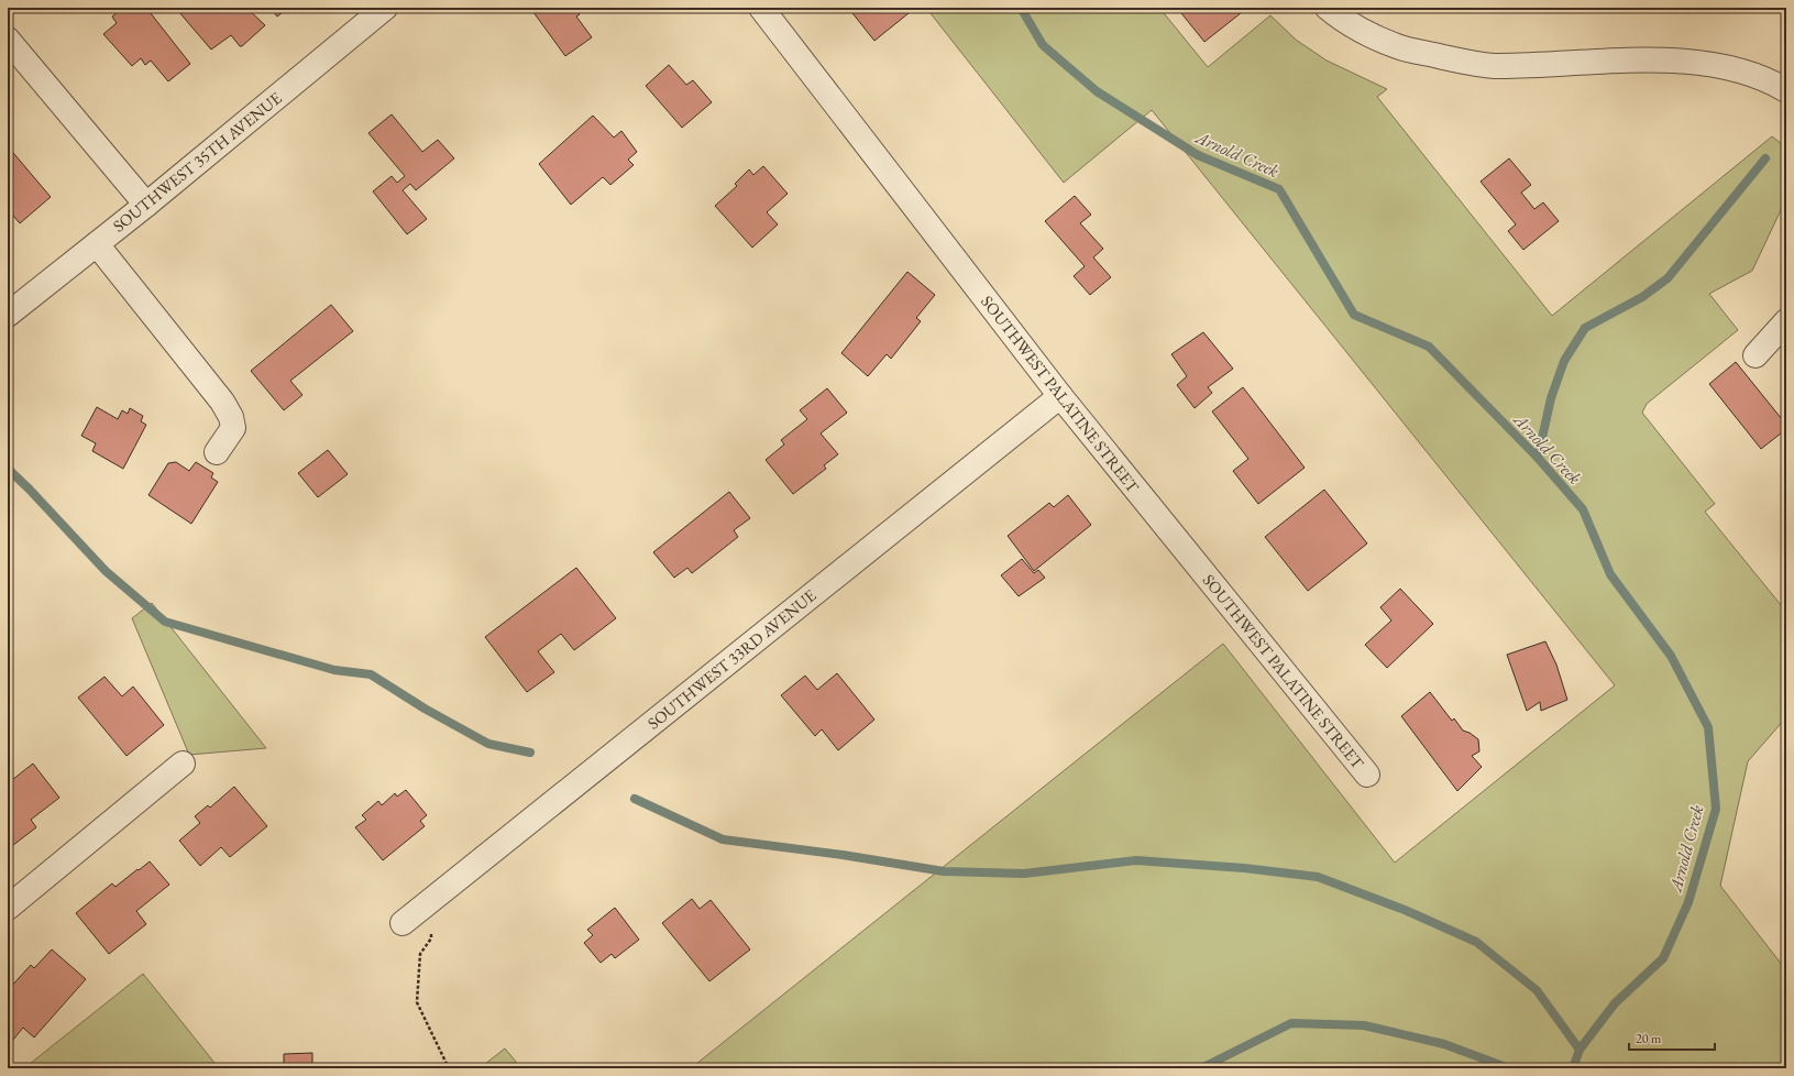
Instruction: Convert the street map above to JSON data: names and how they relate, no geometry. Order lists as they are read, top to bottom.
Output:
{
  "streets": {
    "street": ["SOUTHWEST 35TH AVENUE", "SOUTHWEST PALATINE STREET", "SOUTHWEST 33RD AVENUE"]
  },
  "crossings": [
    ["SOUTHWEST PALATINE STREET", "SOUTHWEST 33RD AVENUE"]
  ],
  "water": ["Arnold Creek"],
  "scale_bar": "20 m"
}
